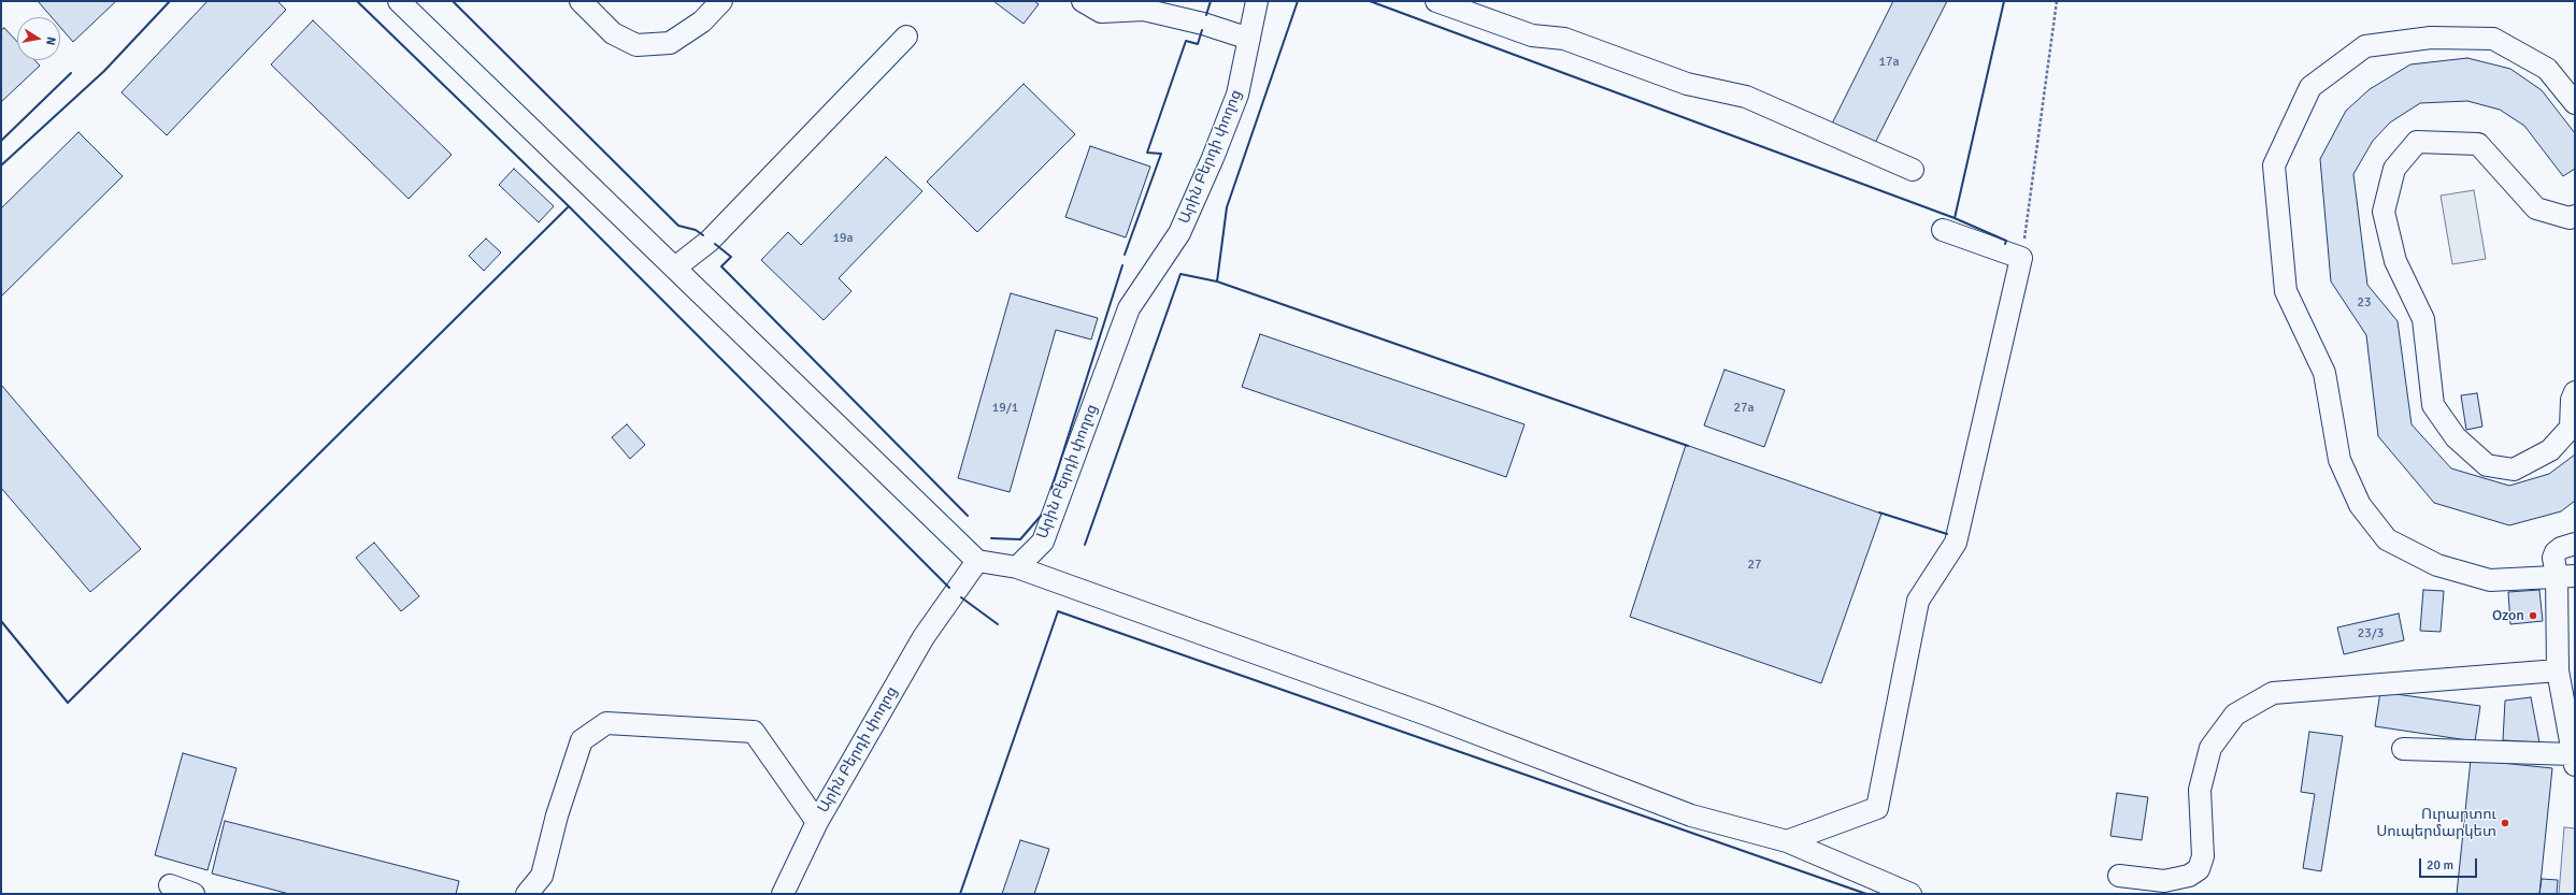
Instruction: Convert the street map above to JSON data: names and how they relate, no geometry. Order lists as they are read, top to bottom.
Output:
{
  "streets": {
    "street": ["Արին Բերդի փողոց"]
  },
  "places": ["Ozon", "Ուրարտու Սուպերմարկետ"],
  "house_numbers": [
    "17a",
    "19a",
    "23",
    "19/1",
    "27a",
    "27",
    "23/3"
  ],
  "scale_bar": "20 m",
  "north": "right"
}
